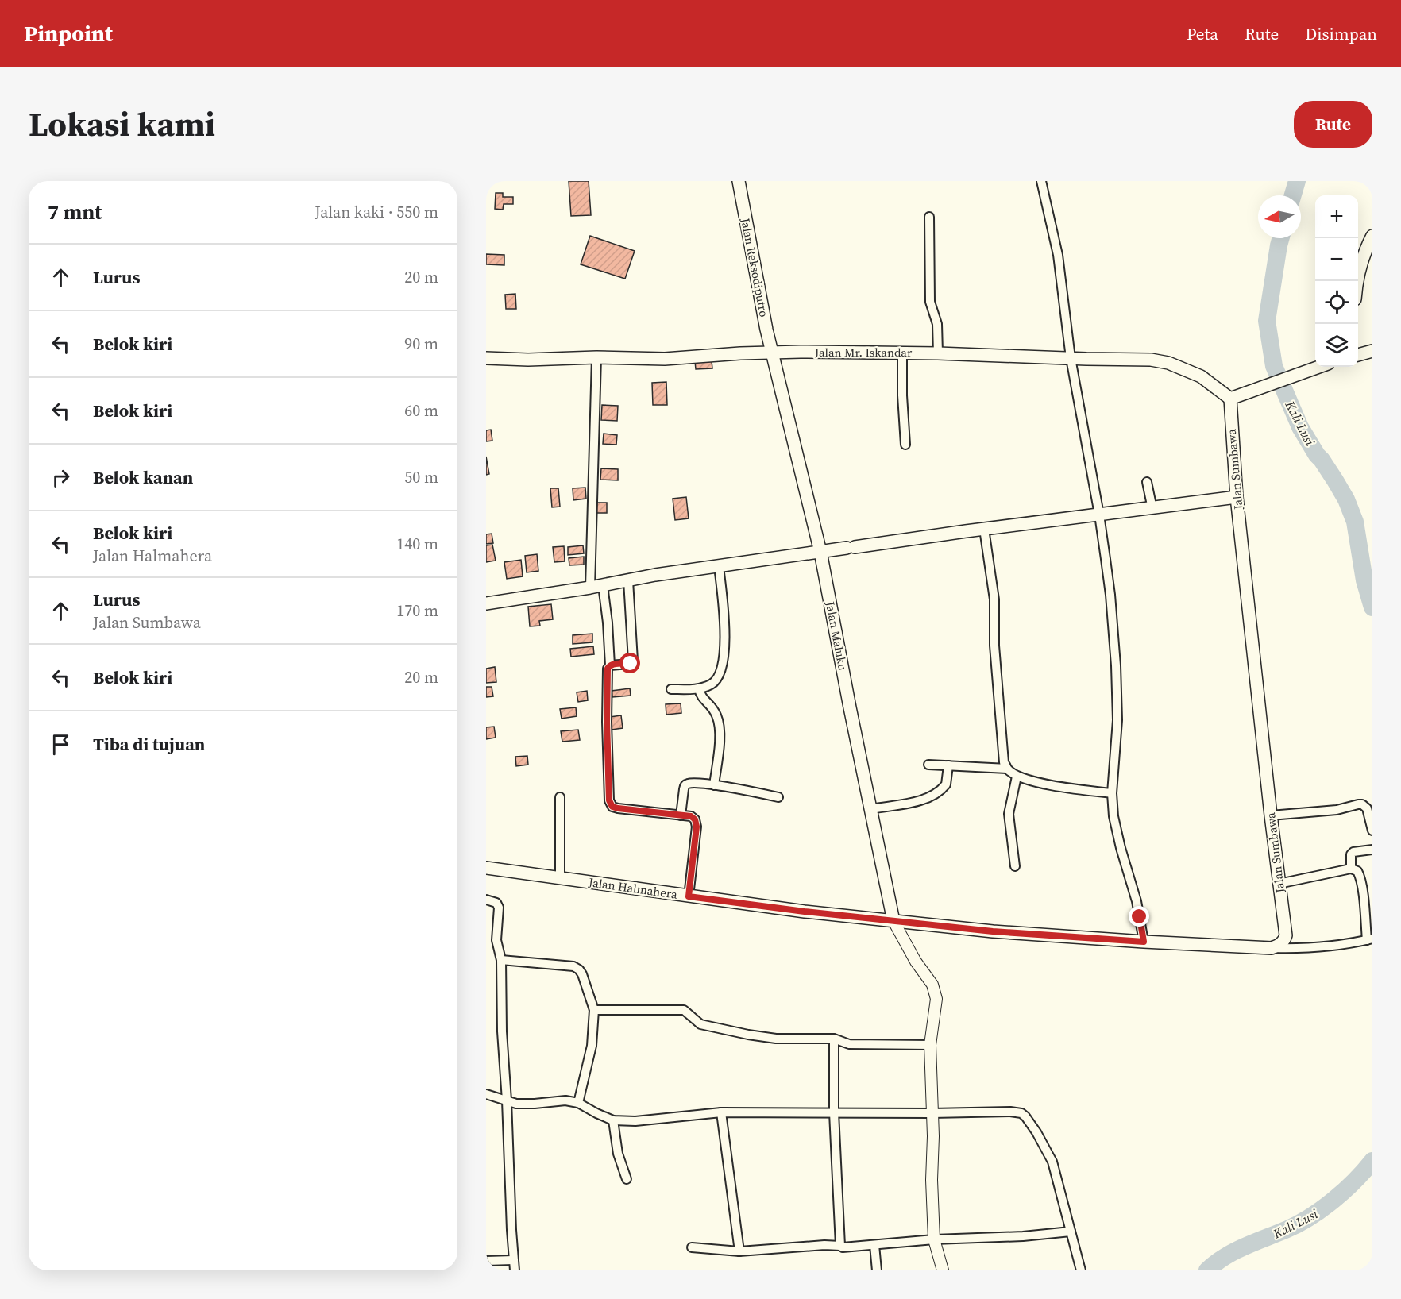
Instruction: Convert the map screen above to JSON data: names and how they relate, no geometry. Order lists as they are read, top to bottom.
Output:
{
  "streets": {
    "main road": [
      "Jalan Reksodiputro",
      "Jalan Mr. Iskandar",
      "Jalan Sumbawa",
      "Jalan Maluku",
      "Jalan Halmahera"
    ]
  },
  "crossings": [
    ["Jalan Reksodiputro", "Jalan Mr. Iskandar"],
    ["Jalan Reksodiputro", "Jalan Maluku"],
    ["Jalan Mr. Iskandar", "Jalan Sumbawa"],
    ["Jalan Mr. Iskandar", "Jalan Maluku"],
    ["Jalan Maluku", "Jalan Halmahera"]
  ],
  "water": ["Kali Lusi"],
  "north": "left",
  "page": {
    "header": "Pinpoint",
    "nav": ["Peta", "Rute", "Disimpan"],
    "title": "Lokasi kami",
    "buttons": "Rute",
    "heading": ["7 mnt", "Jalan kaki · 550 m"],
    "map_buttons": ["+", "−"],
    "list": [
      ["Lurus", "20 m"],
      ["Belok kiri", "90 m"],
      ["Belok kiri", "60 m"],
      ["Belok kanan", "50 m"],
      ["Belok kiri", "Jalan Halmahera", "140 m"],
      ["Lurus", "Jalan Sumbawa", "170 m"],
      ["Belok kiri", "20 m"],
      "Tiba di tujuan"
    ]
  }
}
